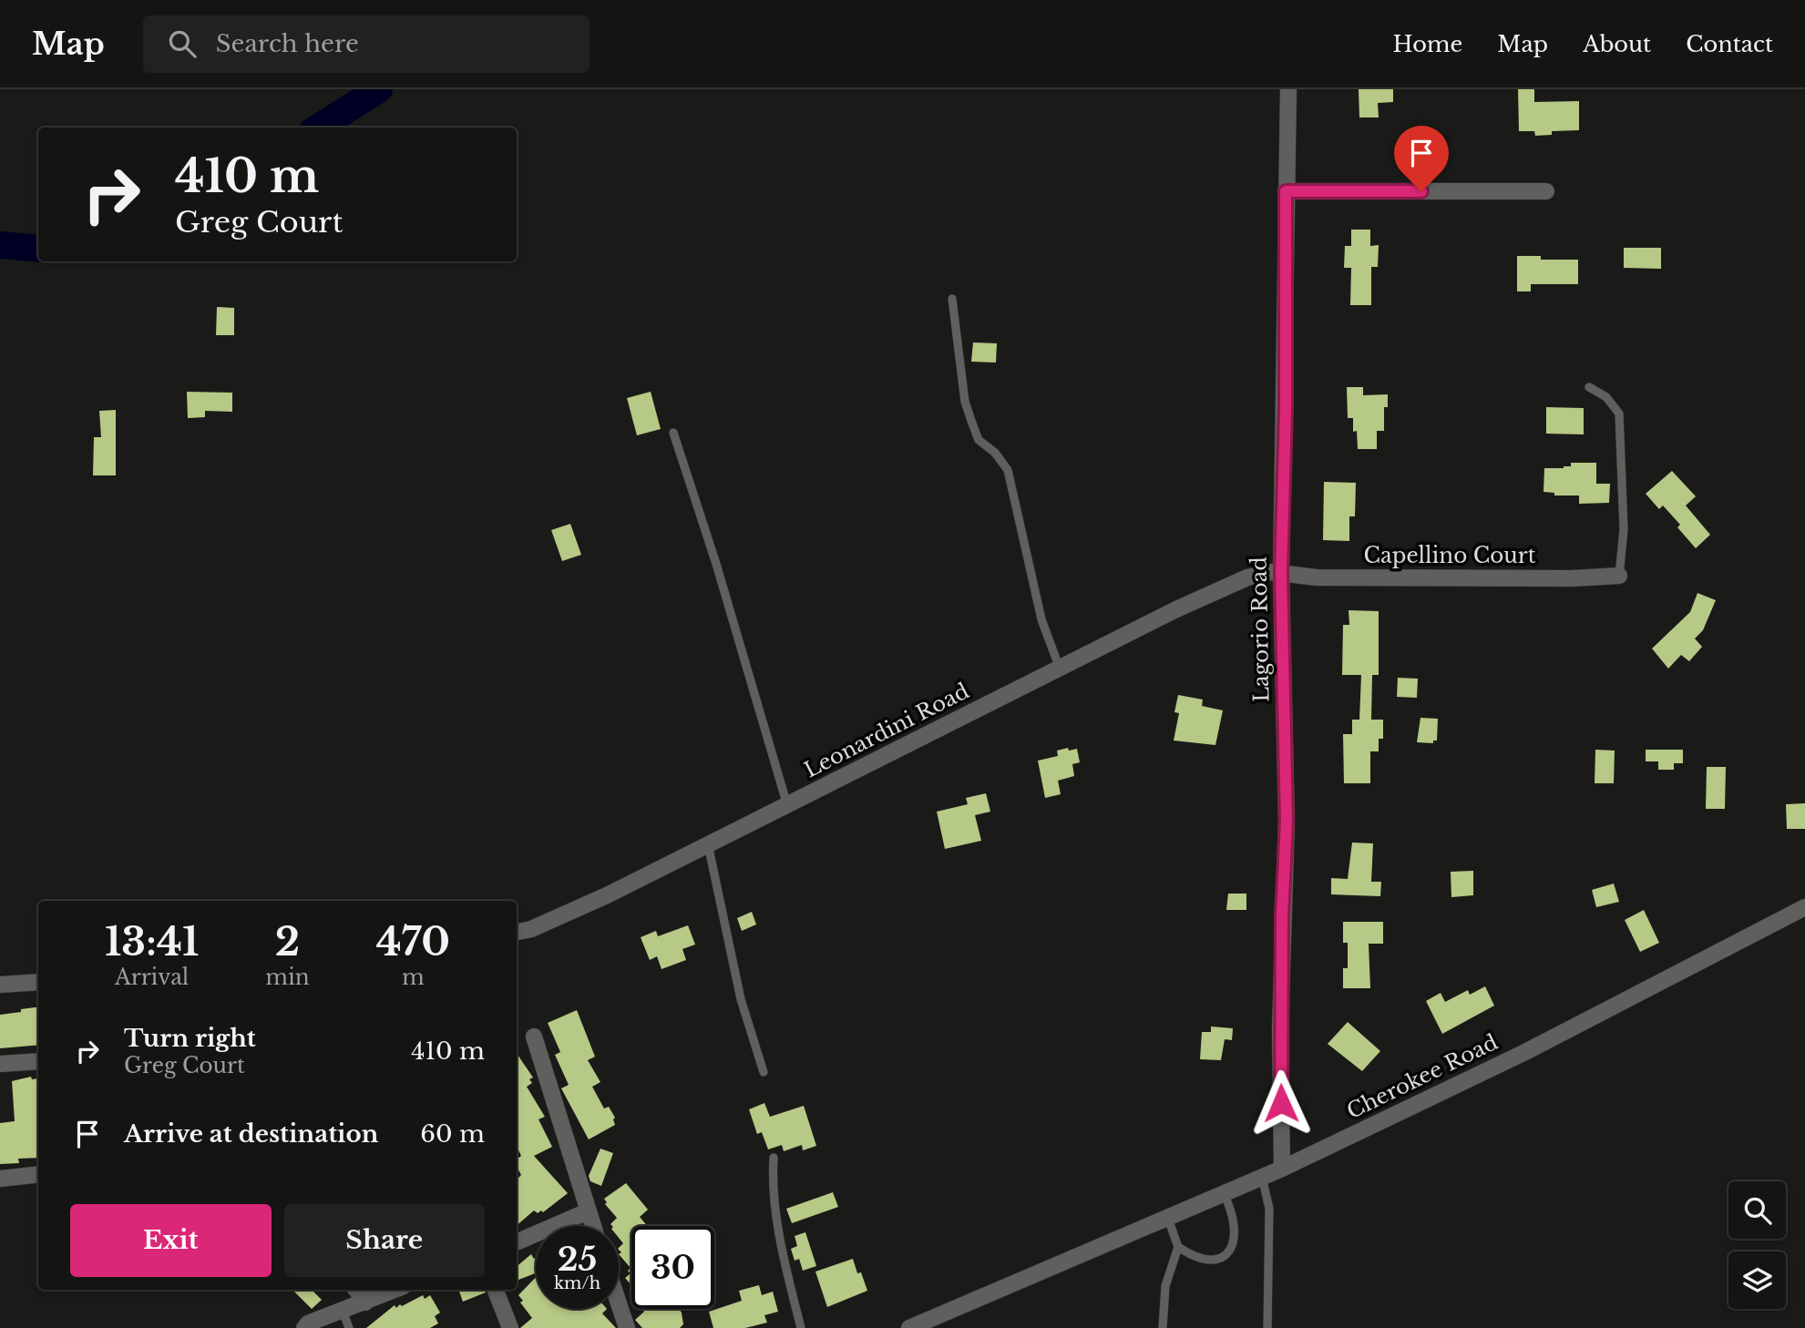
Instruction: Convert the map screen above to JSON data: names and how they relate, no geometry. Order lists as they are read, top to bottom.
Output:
{
  "streets": {
    "street": [
      "Capellino Court",
      "Lagorio Road",
      "Leonardini Road",
      "Cherokee Road"
    ]
  },
  "crossings": [
    ["Capellino Court", "Lagorio Road"],
    ["Capellino Court", "Leonardini Road"],
    ["Lagorio Road", "Leonardini Road"],
    ["Lagorio Road", "Cherokee Road"]
  ],
  "page": {
    "header": "Map",
    "search": "Search here",
    "nav": [
      "Home",
      "Map",
      "About",
      "Contact"
    ],
    "turn": ["410 m", "Greg Court"],
    "eta": [
      "13:41",
      "Arrival",
      "2",
      "min",
      "470",
      "m"
    ],
    "list": [
      {
        "name": "Turn right",
        "note": "Greg Court",
        "value": "410 m"
      },
      {
        "name": "Arrive at destination",
        "value": "60 m"
      }
    ],
    "buttons": ["Exit", "Share"],
    "speed": "25 km/h",
    "limit": "30"
  }
}
